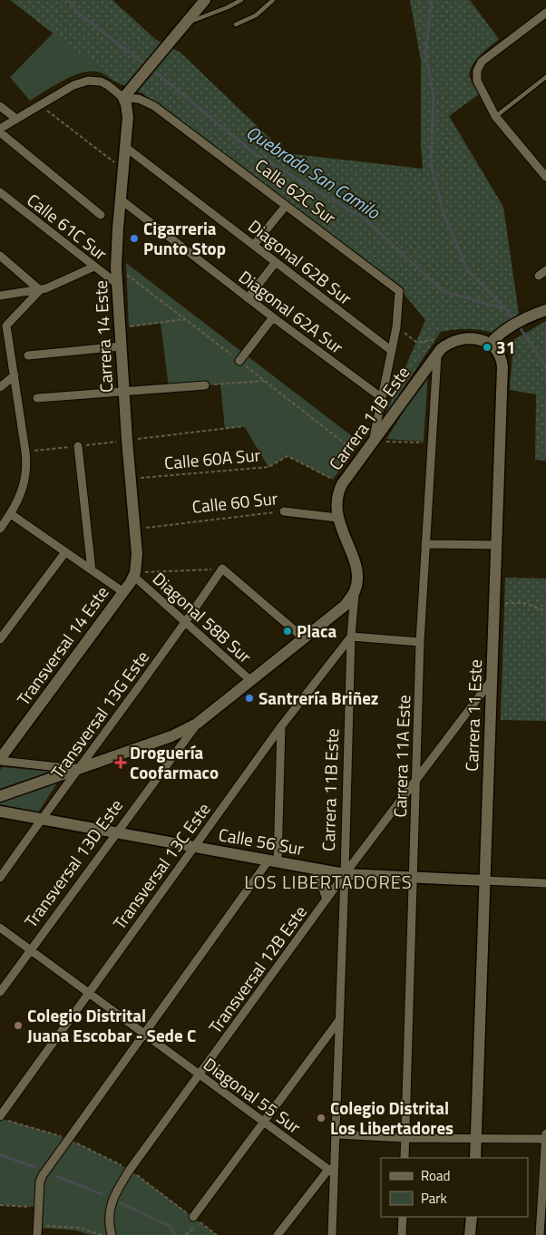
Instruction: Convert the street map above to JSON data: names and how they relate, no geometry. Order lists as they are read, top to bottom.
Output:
{
  "streets": {
    "street": [
      "Calle 62C Sur",
      "Calle 61C Sur",
      "Diagonal 62B Sur",
      "Diagonal 62A Sur",
      "Carrera 14 Este",
      "Carrera 11B Este",
      "Calle 60 Sur",
      "Diagonal 58B Sur",
      "Transversal 14 Este",
      "Transversal 13G Este",
      "Carrera 11 Este",
      "Carrera 11A Este",
      "Calle 56 Sur",
      "Transversal 13D Este",
      "Transversal 13C Este",
      "Transversal 12B Este",
      "Diagonal 55 Sur"
    ],
    "path": ["Calle 60A Sur"]
  },
  "crossings": [
    ["Calle 62C Sur", "Carrera 14 Este"],
    ["Calle 61C Sur", "Carrera 14 Este"],
    ["Diagonal 62B Sur", "Carrera 14 Este"],
    ["Diagonal 62A Sur", "Carrera 14 Este"],
    ["Carrera 14 Este", "Calle 60A Sur"],
    ["Carrera 14 Este", "Calle 60 Sur"],
    ["Carrera 14 Este", "Diagonal 58B Sur"],
    ["Carrera 14 Este", "Transversal 14 Este"],
    ["Carrera 11B Este", "Calle 60A Sur"],
    ["Carrera 11B Este", "Calle 60 Sur"],
    ["Carrera 11B Este", "Carrera 11A Este"],
    ["Carrera 11B Este", "Calle 56 Sur"],
    ["Carrera 11B Este", "Transversal 13D Este"],
    ["Carrera 11B Este", "Transversal 13C Este"],
    ["Carrera 11B Este", "Transversal 12B Este"],
    ["Carrera 11B Este", "Diagonal 55 Sur"],
    ["Diagonal 58B Sur", "Transversal 14 Este"],
    ["Diagonal 58B Sur", "Transversal 13G Este"],
    ["Diagonal 58B Sur", "Transversal 13D Este"],
    ["Transversal 13G Este", "Calle 56 Sur"],
    ["Carrera 11 Este", "Calle 56 Sur"],
    ["Carrera 11 Este", "Transversal 12B Este"],
    ["Carrera 11A Este", "Calle 56 Sur"],
    ["Carrera 11A Este", "Transversal 12B Este"],
    ["Calle 56 Sur", "Transversal 13D Este"],
    ["Calle 56 Sur", "Transversal 13C Este"],
    ["Calle 56 Sur", "Transversal 12B Este"],
    ["Transversal 13D Este", "Diagonal 55 Sur"],
    ["Transversal 13C Este", "Diagonal 55 Sur"],
    ["Transversal 12B Este", "Diagonal 55 Sur"]
  ],
  "districts": ["LOS LIBERTADORES"],
  "water": ["Quebrada San Camilo"],
  "places": {
    "other": [
      "Cigarreria Punto Stop",
      "31",
      "Placa",
      "Santrería Briñez",
      "Colegio Distrital Juana Escobar - Sede C",
      "Colegio Distrital Los Libertadores"
    ],
    "health": ["Droguería Coofarmaco"]
  },
  "legend": ["Road", "Park"]
}
